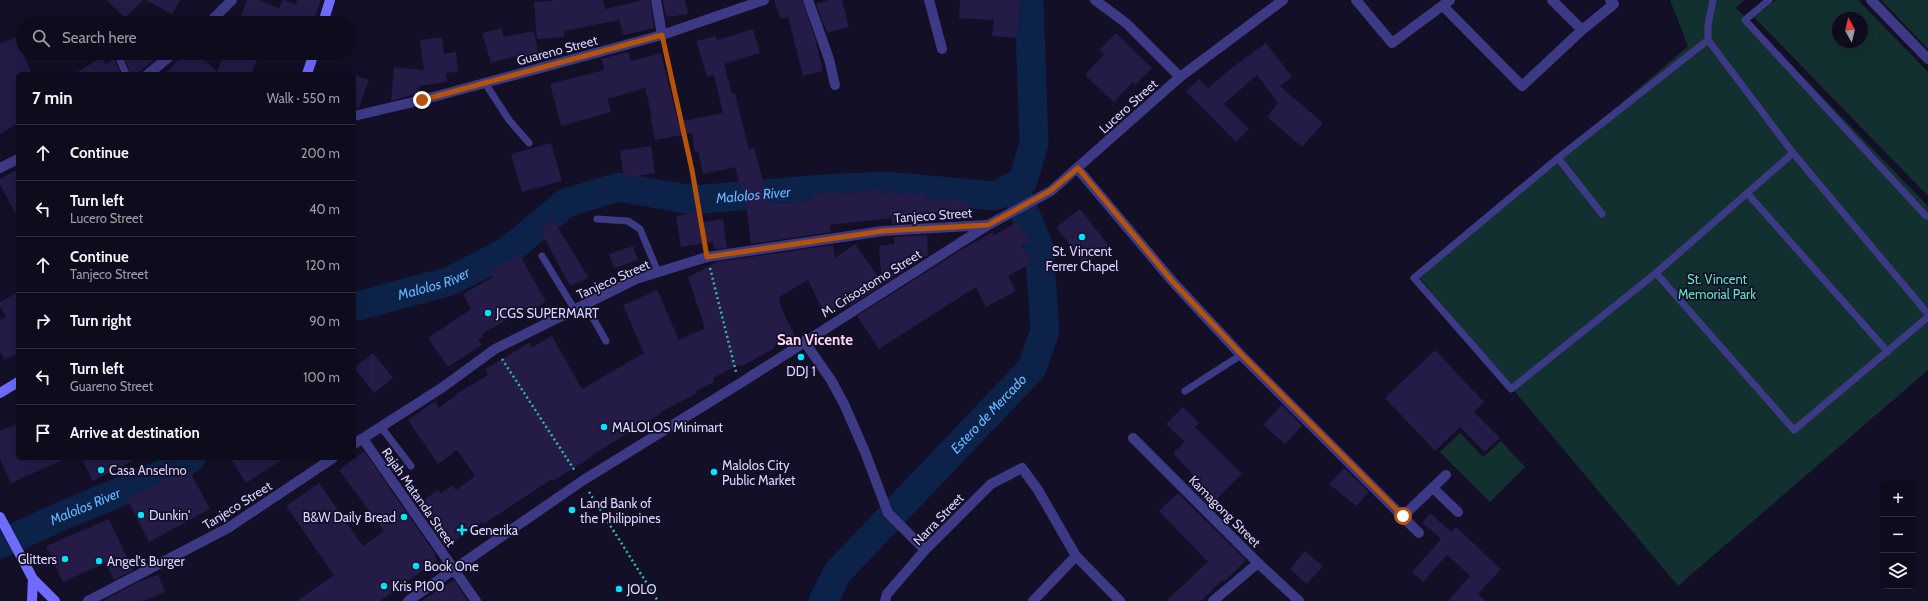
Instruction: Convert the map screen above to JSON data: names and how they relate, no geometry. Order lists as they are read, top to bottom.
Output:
{
  "streets": {
    "street": [
      "Guareno Street",
      "Lucero Street",
      "Tanjeco Street",
      "M. Crisostomo Street",
      "Rajah Matanda Street",
      "Kamagong Street",
      "Narra Street"
    ]
  },
  "crossings": [
    ["Lucero Street", "Tanjeco Street"],
    ["Lucero Street", "M. Crisostomo Street"],
    ["Tanjeco Street", "M. Crisostomo Street"],
    ["Tanjeco Street", "Rajah Matanda Street"],
    ["M. Crisostomo Street", "Rajah Matanda Street"]
  ],
  "districts": ["San Vicente"],
  "water": ["Malolos River", "Estero de Mercado"],
  "parks": ["St. Vincent Memorial Park"],
  "places": {
    "other": [
      "St. Vincent Ferrer Chapel",
      "JCGS SUPERMART",
      "DDJ 1",
      "MALOLOS Minimart",
      "Casa Anselmo",
      "Malolos City Public Market",
      "Land Bank of the Philippines",
      "Dunkin'",
      "B&W Daily Bread",
      "Glitters",
      "Angel's Burger",
      "Book One",
      "Kris P100",
      "JOLO"
    ],
    "health": ["Generika"]
  },
  "north": "top",
  "page": {
    "search": "Search here",
    "heading": ["7 min", "Walk · 550 m"],
    "list": [
      ["Continue", "200 m"],
      ["Turn left", "Lucero Street", "40 m"],
      ["Continue", "Tanjeco Street", "120 m"],
      ["Turn right", "90 m"],
      ["Turn left", "Guareno Street", "100 m"],
      "Arrive at destination"
    ],
    "map_buttons": ["+", "−"]
  }
}
